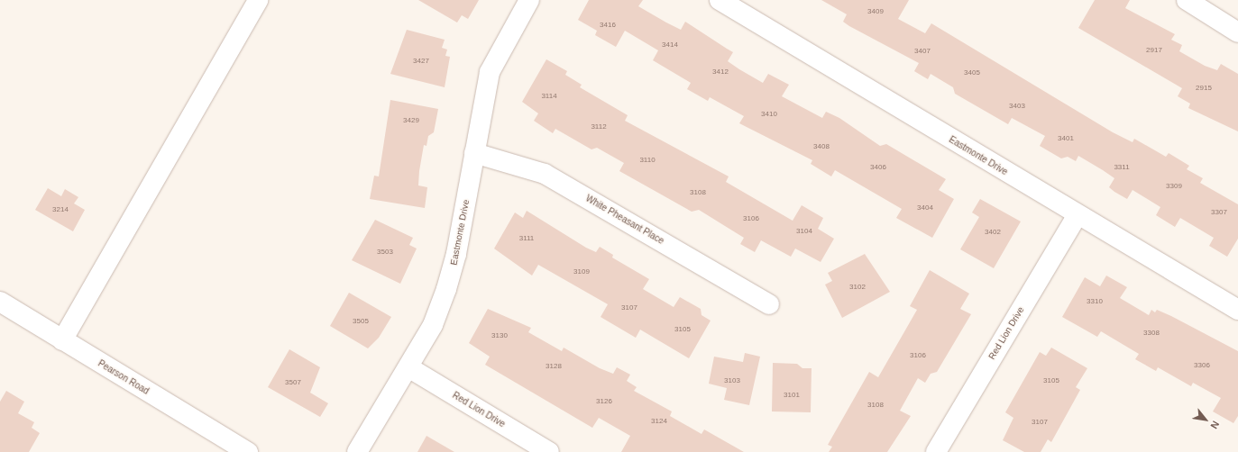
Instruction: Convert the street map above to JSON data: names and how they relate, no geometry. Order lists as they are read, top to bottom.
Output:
{
  "streets": {
    "street": [
      "Eastmonte Drive",
      "White Pheasant Place",
      "Red Lion Drive",
      "Pearson Road"
    ]
  },
  "crossings": [
    ["Eastmonte Drive", "White Pheasant Place"],
    ["Eastmonte Drive", "Red Lion Drive"]
  ],
  "house_numbers": [
    "3409",
    "3416",
    "3414",
    "2917",
    "3407",
    "3427",
    "3412",
    "3405",
    "2915",
    "3114",
    "3403",
    "3410",
    "3429",
    "3112",
    "3401",
    "3408",
    "3110",
    "3406",
    "3311",
    "3309",
    "3108",
    "3404",
    "3214",
    "3307",
    "3106",
    "3104",
    "3402",
    "3111",
    "3503",
    "3109",
    "3102",
    "3310",
    "3107",
    "3505",
    "3105",
    "3308",
    "3130",
    "3106",
    "3306",
    "3128",
    "3103",
    "3105",
    "3507",
    "3101",
    "3126",
    "3108",
    "3124",
    "3107"
  ],
  "north": "bottom right"
}
